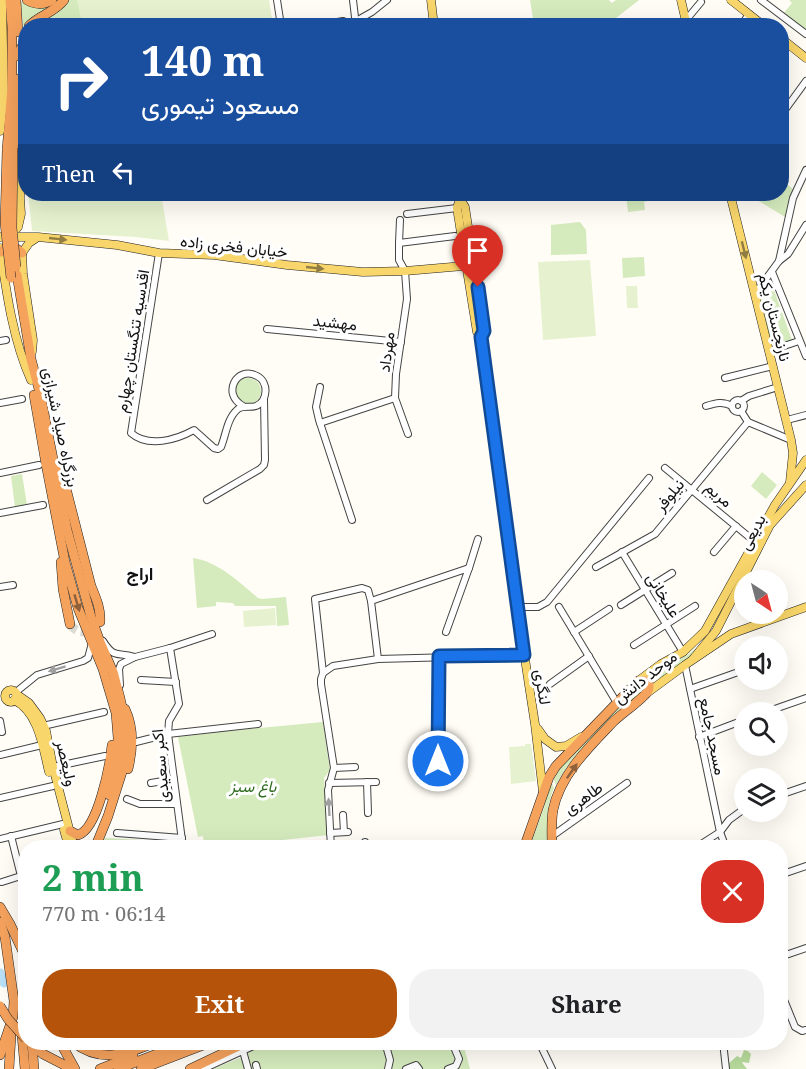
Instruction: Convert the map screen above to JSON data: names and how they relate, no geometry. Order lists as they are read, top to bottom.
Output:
{
  "streets": {
    "highway": ["بزرگراه صیاد شیرازی", "موحد دانش"],
    "main road": [
      "خیابان فخری زاده",
      "نارنجستان یکم",
      "بدیعی",
      "لنگری",
      "ولیعصر"
    ],
    "street": [
      "مهشید",
      "اقدسیه تنگستان چهارم",
      "مهرداد",
      "مریم",
      "نیلوفر",
      "علیخانی",
      "مسجد جامع",
      "اکبر سعیدی",
      "طاهری"
    ]
  },
  "crossings": [
    ["خیابان فخری زاده", "اقدسیه تنگستان چهارم"],
    ["خیابان فخری زاده", "مهرداد"],
    ["نارنجستان یکم", "بدیعی"],
    ["مهشید", "مهرداد"],
    ["مریم", "نیلوفر"],
    ["مریم", "بدیعی"],
    ["نیلوفر", "علیخانی"],
    ["بدیعی", "موحد دانش"],
    ["علیخانی", "موحد دانش"],
    ["موحد دانش", "لنگری"],
    ["موحد دانش", "مسجد جامع"]
  ],
  "one_way": ["خیابان فخری زاده"],
  "districts": ["اراج"],
  "parks": ["باغ سبز"],
  "north": "bottom right",
  "page": {
    "turn": ["140 m", "مسعود تیموری"],
    "then": "Then",
    "heading": ["2 min", "770 m · 06:14"],
    "buttons": ["Exit", "Share"]
  }
}
